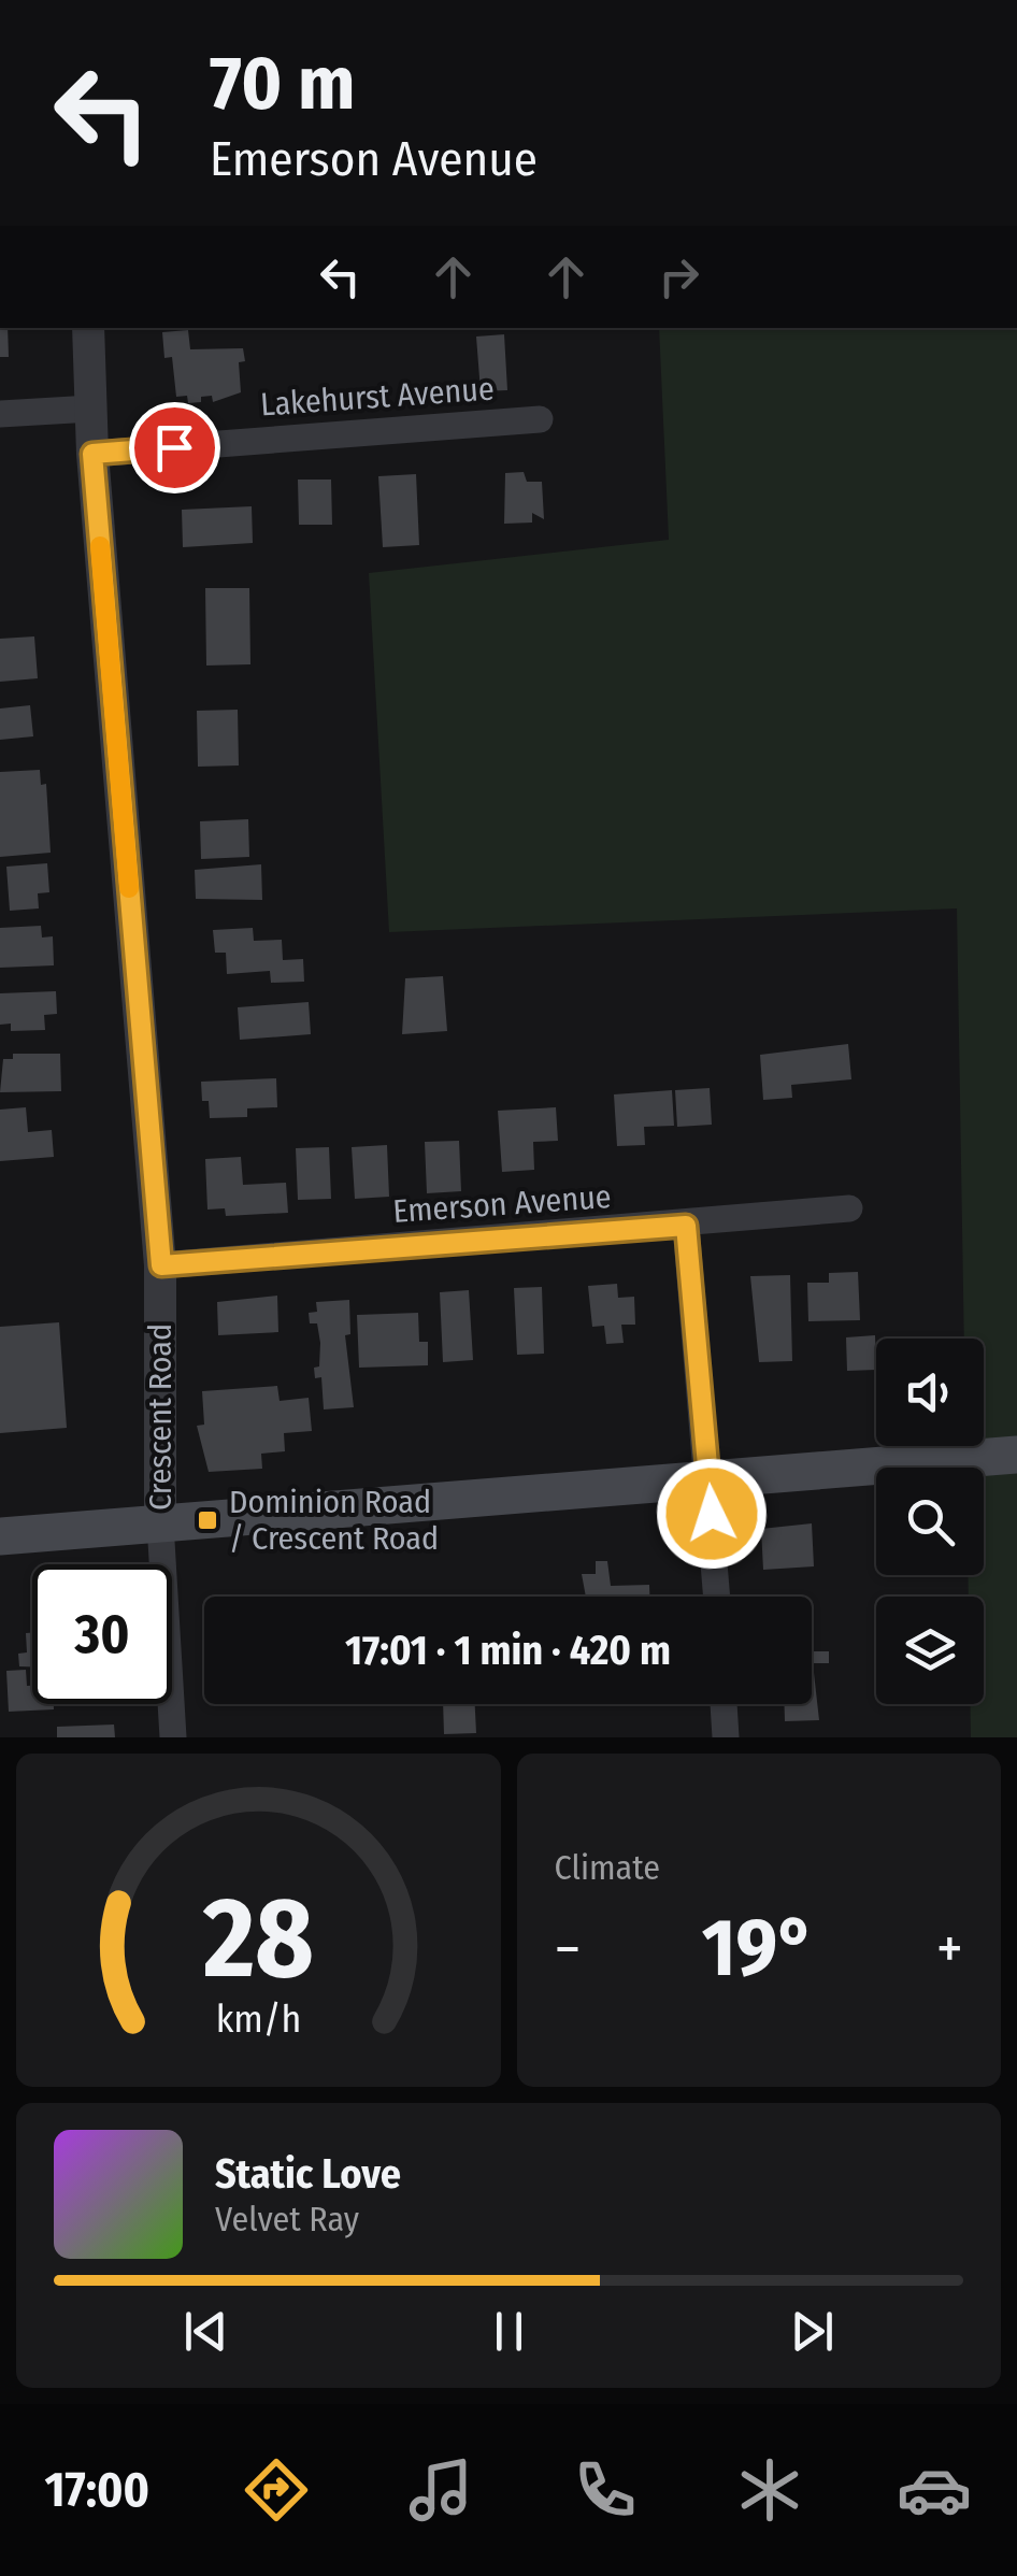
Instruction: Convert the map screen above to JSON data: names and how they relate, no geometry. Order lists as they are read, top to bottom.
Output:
{
  "streets": {
    "street": ["Lakehurst Avenue", "Emerson Avenue", "Crescent Road"]
  },
  "crossings": [
    ["Lakehurst Avenue", "Crescent Road"],
    ["Emerson Avenue", "Crescent Road"]
  ],
  "places": {
    "transit": ["Dominion Road / Crescent Road"]
  },
  "page": {
    "turn": ["70 m", "Emerson Avenue"],
    "limit": "30",
    "trip": "17:01 · 1 min · 420 m",
    "tile": "Climate",
    "heat": ["−", "19°", "+"],
    "song": ["Static Love", "Velvet Ray"],
    "tabs": "17:00",
    "gauge": ["28", "km/h"]
  }
}
